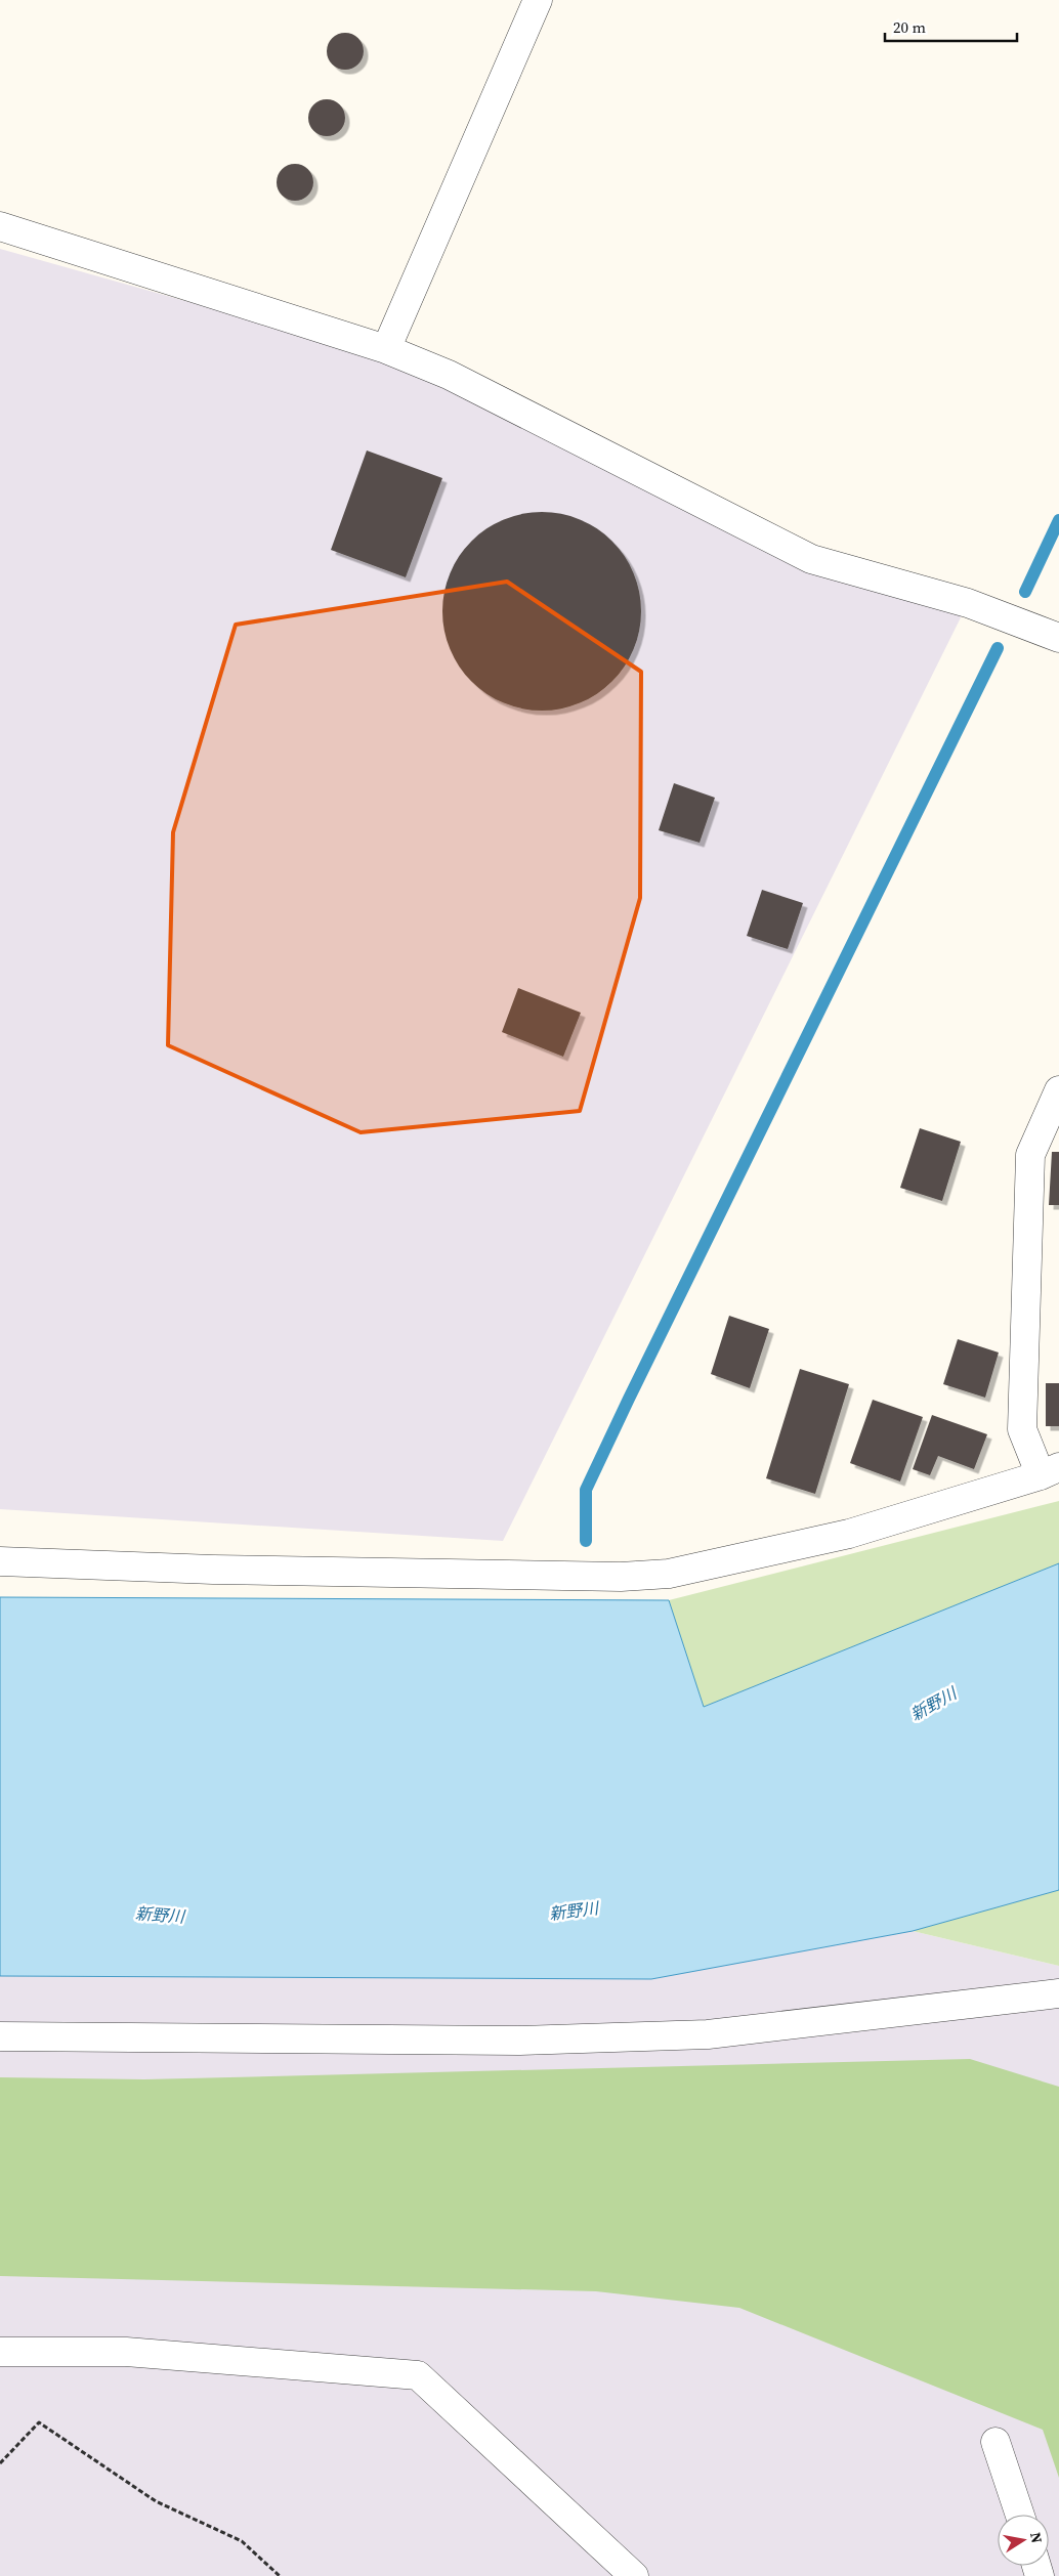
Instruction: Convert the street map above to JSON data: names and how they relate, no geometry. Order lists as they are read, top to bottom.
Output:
{
  "water": ["新野川"],
  "scale_bar": "20 m",
  "north": "right"
}
